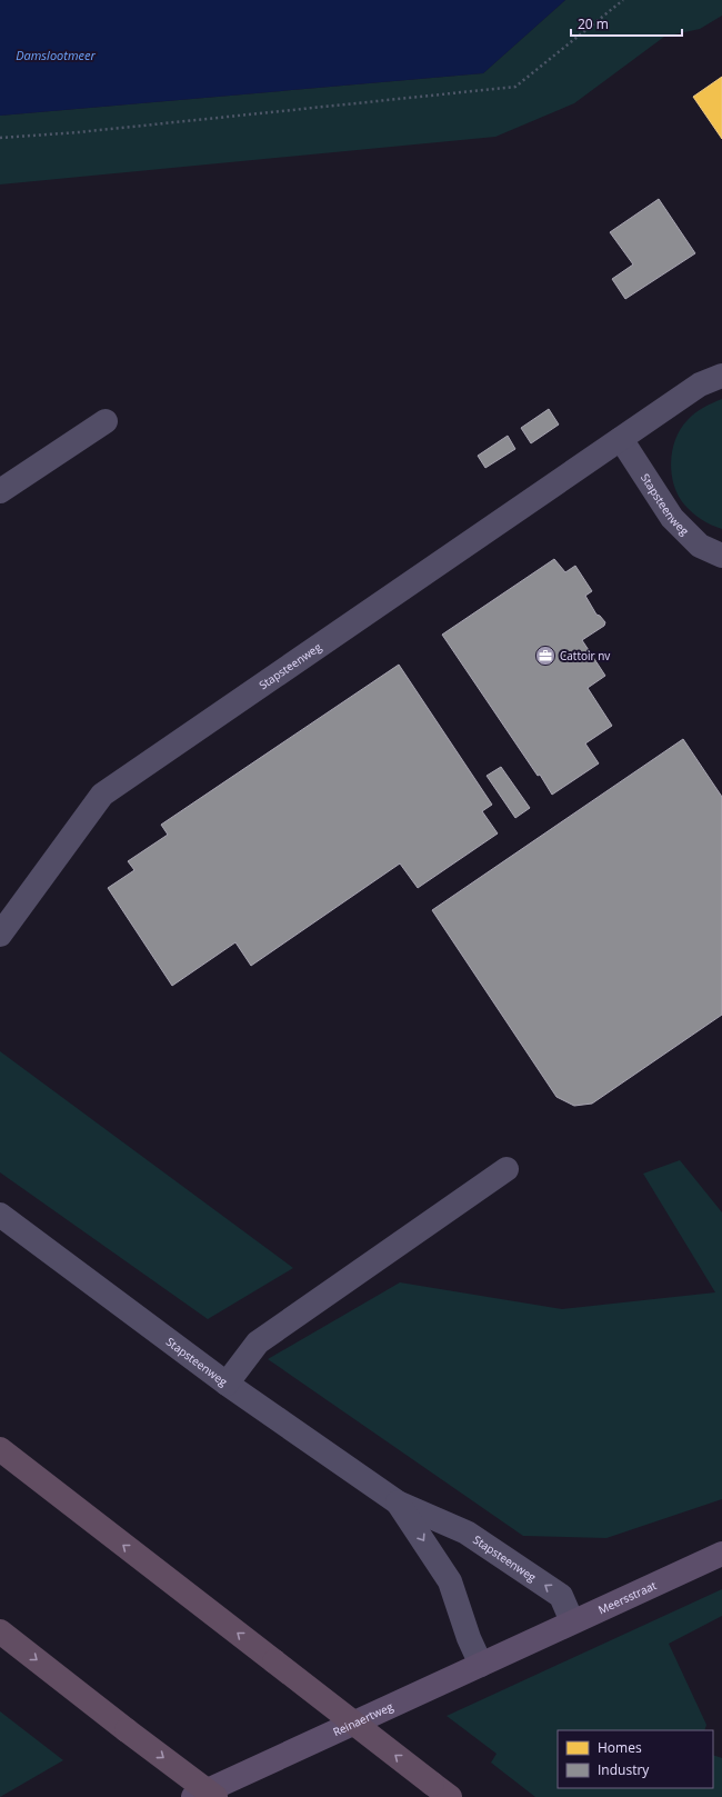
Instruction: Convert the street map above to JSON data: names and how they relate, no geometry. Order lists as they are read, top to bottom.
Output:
{
  "streets": {
    "main road": ["Meersstraat", "Reinaertweg"],
    "street": ["Stapsteenweg"]
  },
  "crossings": [
    ["Stapsteenweg", "Meersstraat"],
    ["Stapsteenweg", "Reinaertweg"],
    ["Meersstraat", "Reinaertweg"]
  ],
  "water": ["Damslootmeer"],
  "places": {
    "office": ["Cattoir nv"]
  },
  "legend": ["Homes", "Industry"],
  "scale_bar": "20 m"
}
